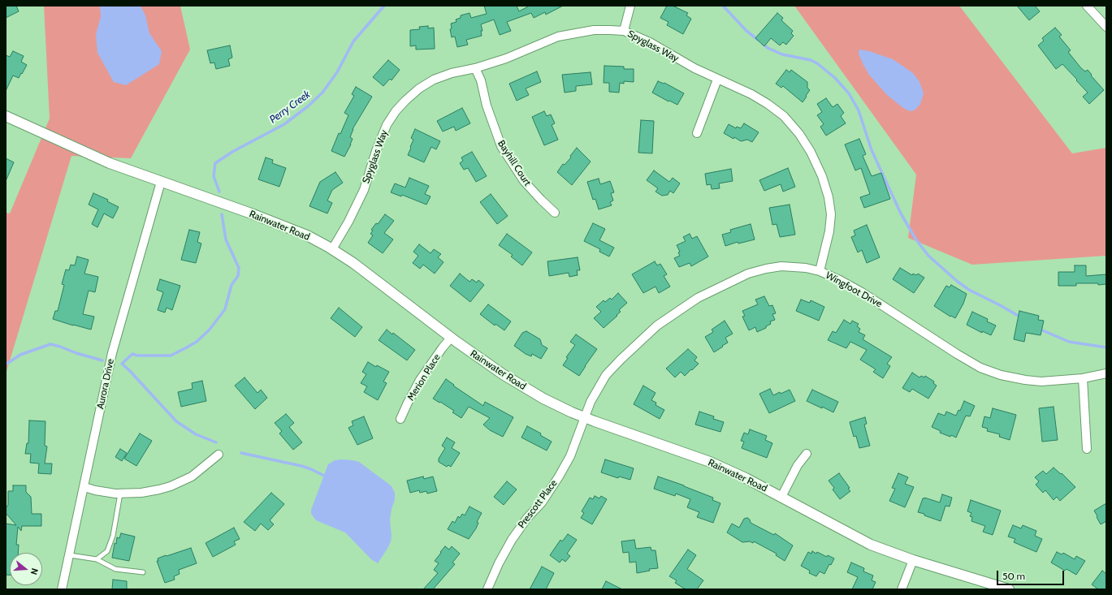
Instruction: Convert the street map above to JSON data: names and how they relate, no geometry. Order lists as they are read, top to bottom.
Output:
{
  "streets": {
    "street": [
      "Spyglass Way",
      "Bayhill Court",
      "Rainwater Road",
      "Wingfoot Drive",
      "Merion Place",
      "Aurora Drive",
      "Prescott Place"
    ]
  },
  "crossings": [
    ["Spyglass Way", "Bayhill Court"],
    ["Spyglass Way", "Rainwater Road"],
    ["Spyglass Way", "Wingfoot Drive"],
    ["Rainwater Road", "Wingfoot Drive"],
    ["Rainwater Road", "Merion Place"],
    ["Rainwater Road", "Aurora Drive"],
    ["Rainwater Road", "Prescott Place"],
    ["Wingfoot Drive", "Prescott Place"]
  ],
  "water": ["Perry Creek"],
  "scale_bar": "50 m",
  "north": "right"
}
